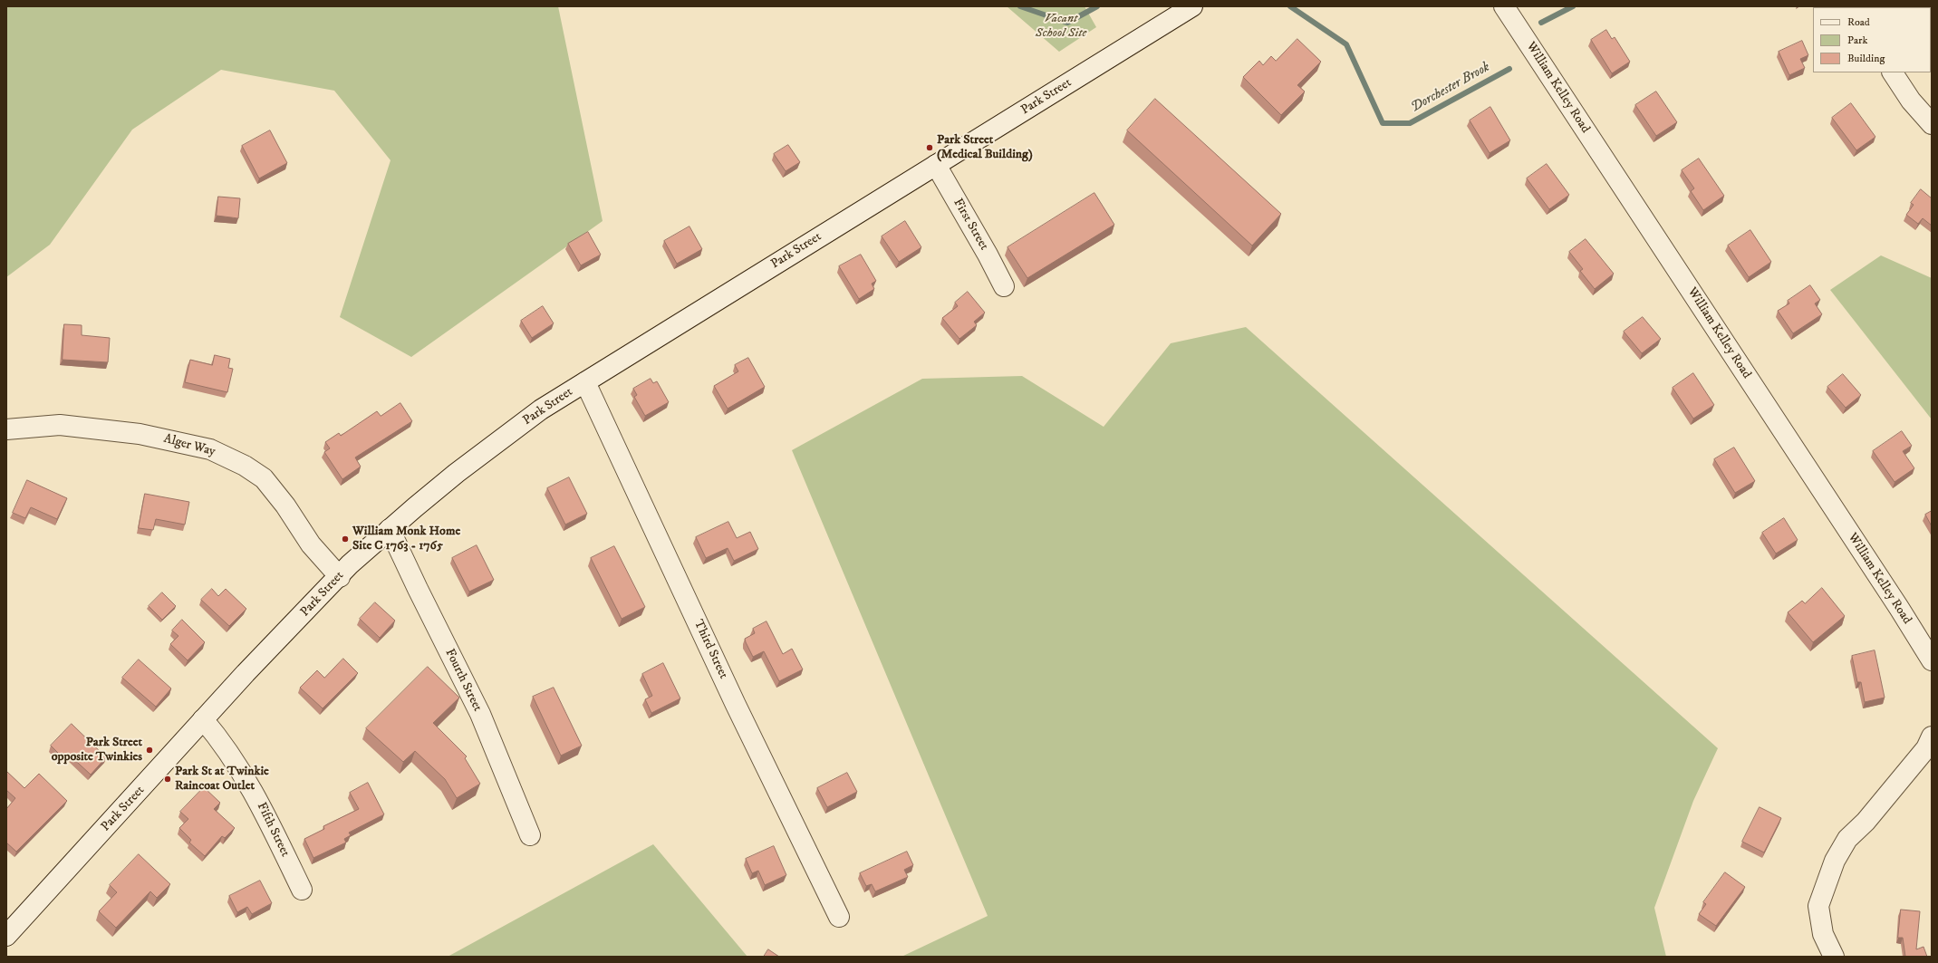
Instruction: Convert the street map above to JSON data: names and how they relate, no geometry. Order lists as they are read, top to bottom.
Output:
{
  "streets": {
    "street": [
      "William Kelley Road",
      "Park Street",
      "First Street",
      "Alger Way",
      "Third Street",
      "Fourth Street",
      "Fifth Street"
    ]
  },
  "crossings": [
    ["Park Street", "First Street"],
    ["Park Street", "Alger Way"],
    ["Park Street", "Third Street"],
    ["Park Street", "Fourth Street"],
    ["Park Street", "Fifth Street"]
  ],
  "water": ["Dorchester Brook"],
  "parks": ["Vacant School Site"],
  "places": [
    "Park Street (Medical Building)",
    "William Monk Home Site C 1763 - 1765",
    "Park Street opposite Twinkies",
    "Park St at Twinkie Raincoat Outlet"
  ],
  "legend": ["Road", "Park", "Building"]
}
